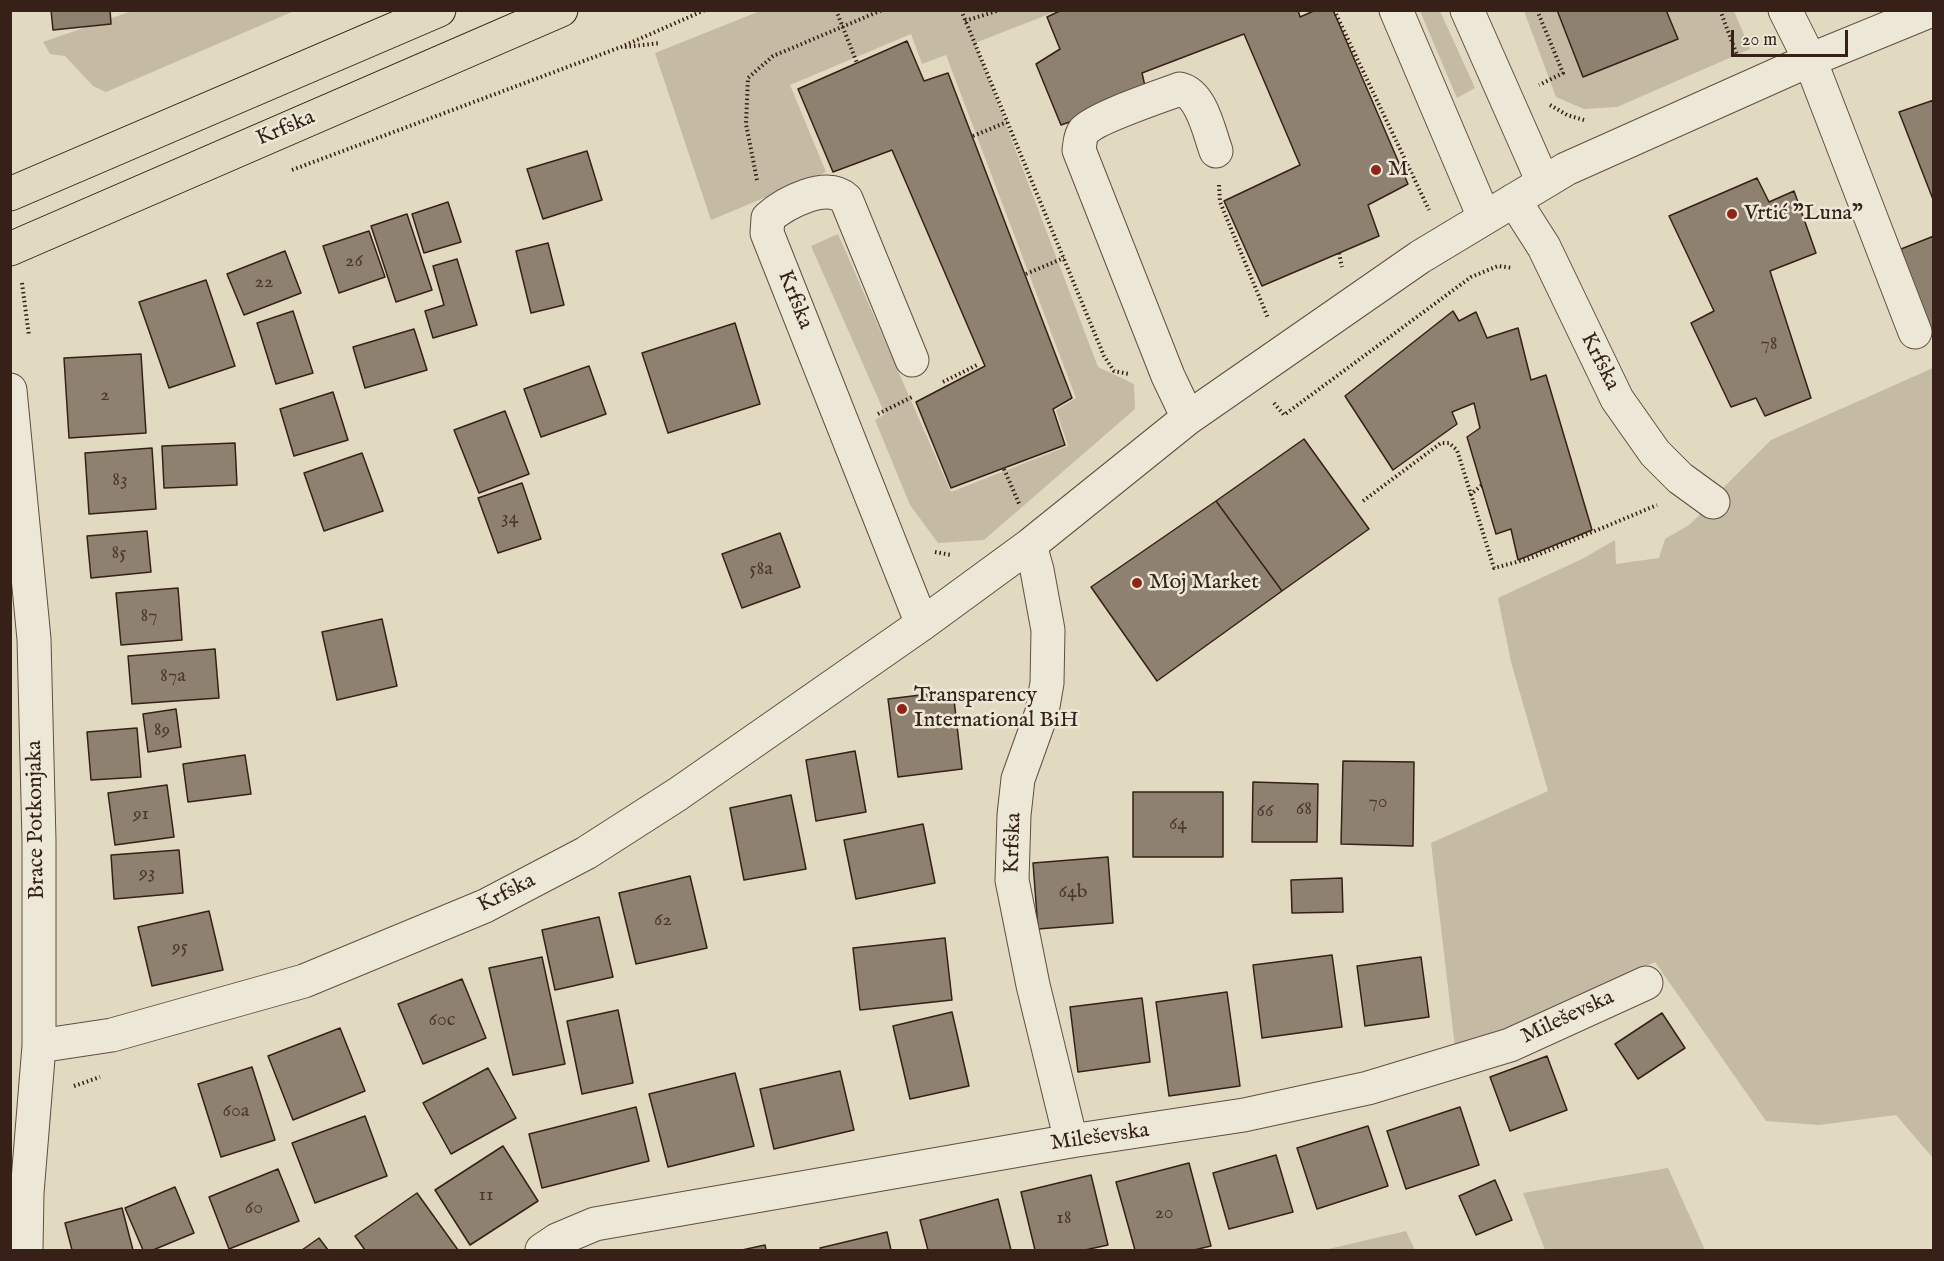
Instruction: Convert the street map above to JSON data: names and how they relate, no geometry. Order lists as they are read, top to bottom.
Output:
{
  "streets": {
    "main road": ["Krfska"],
    "street": ["Brace Potkonjaka", "Mileševska"]
  },
  "crossings": [
    ["Krfska", "Brace Potkonjaka"],
    ["Krfska", "Mileševska"]
  ],
  "places": [
    "M",
    "Vrtić \"Luna\"",
    "Moj Market",
    "Transparency International BiH"
  ],
  "house_numbers": [
    "26",
    "22",
    "78",
    "2",
    "83",
    "34",
    "85",
    "58a",
    "87",
    "87a",
    "89",
    "70",
    "68",
    "66",
    "91",
    "64",
    "93",
    "64b",
    "62",
    "95",
    "60c",
    "60a",
    "11",
    "60",
    "20",
    "18"
  ],
  "scale_bar": "20 m"
}
